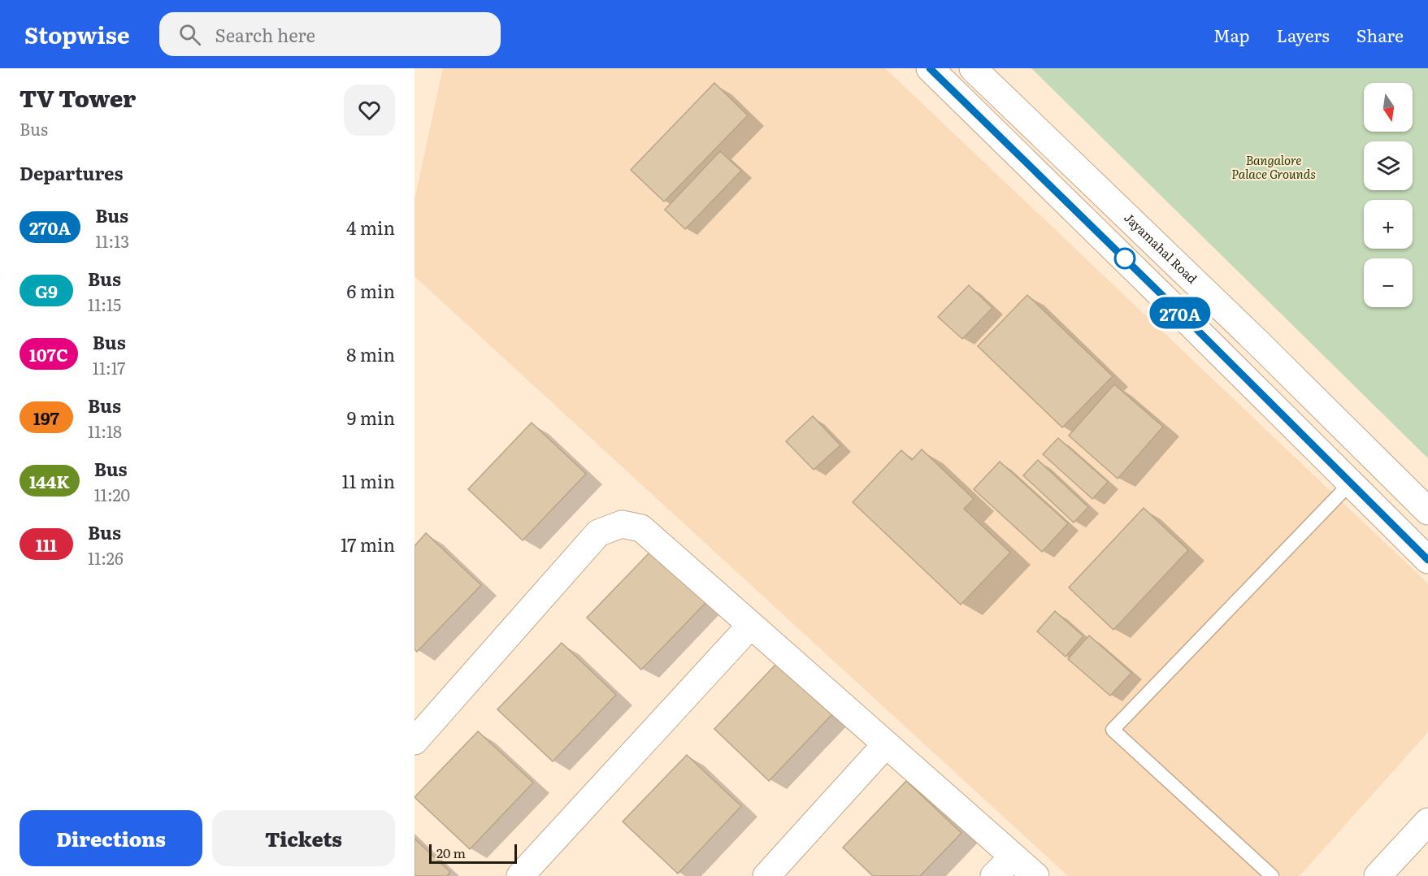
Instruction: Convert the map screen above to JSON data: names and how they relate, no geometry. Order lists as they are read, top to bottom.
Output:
{
  "streets": {
    "street": ["Jayamahal Road"]
  },
  "parks": ["Bangalore Palace Grounds"],
  "lines": ["bus line 270A"],
  "scale_bar": "20 m",
  "north": "bottom",
  "page": {
    "header": "Stopwise",
    "search": "Search here",
    "nav": ["Map", "Layers", "Share"],
    "heading": [
      ["TV Tower", "Bus"],
      "Departures"
    ],
    "on_map": "270A",
    "map_buttons": ["+", "−"],
    "list": [
      {
        "mark": "270A",
        "name": "Bus",
        "note": "11:13",
        "value": "4 min"
      },
      {
        "mark": "G9",
        "name": "Bus",
        "note": "11:15",
        "value": "6 min"
      },
      {
        "mark": "107C",
        "name": "Bus",
        "note": "11:17",
        "value": "8 min"
      },
      {
        "mark": "197",
        "name": "Bus",
        "note": "11:18",
        "value": "9 min"
      },
      {
        "mark": "144K",
        "name": "Bus",
        "note": "11:20",
        "value": "11 min"
      },
      {
        "mark": "111",
        "name": "Bus",
        "note": "11:26",
        "value": "17 min"
      }
    ],
    "buttons": ["Directions", "Tickets"],
    "scale": "20 m"
  }
}
